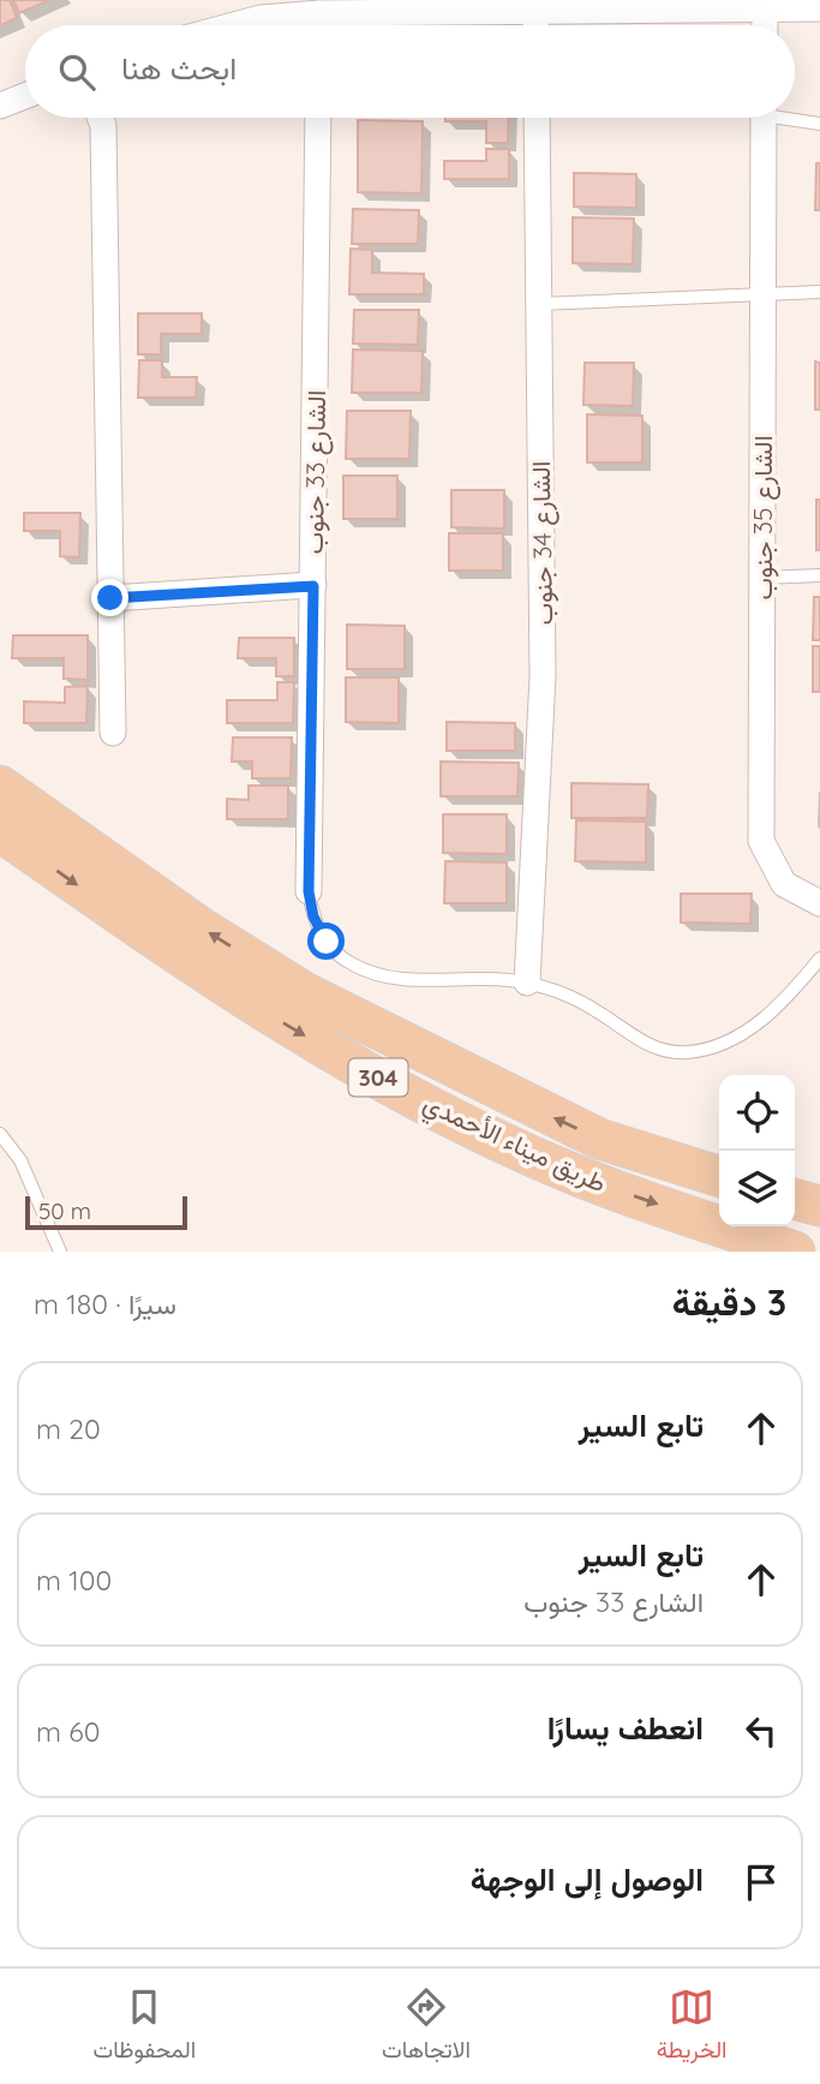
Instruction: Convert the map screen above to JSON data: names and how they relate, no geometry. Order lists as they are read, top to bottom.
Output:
{
  "streets": {
    "main road": ["304", "طريق ميناء الأحمدي"],
    "street": ["الشارع 33 جنوب", "الشارع 35 جنوب", "الشارع 34 جنوب"]
  },
  "scale_bar": "50 m",
  "page": {
    "search": "ابحث هنا",
    "scale": "50 m",
    "heading": ["3 دقيقة", "سيرًا · 180 m"],
    "list": [
      ["تابع السير", "20 m"],
      ["تابع السير", "الشارع 33 جنوب", "100 m"],
      ["انعطف يسارًا", "60 m"],
      "الوصول إلى الوجهة"
    ],
    "nav": ["الخريطة", "الاتجاهات", "المحفوظات"]
  }
}
